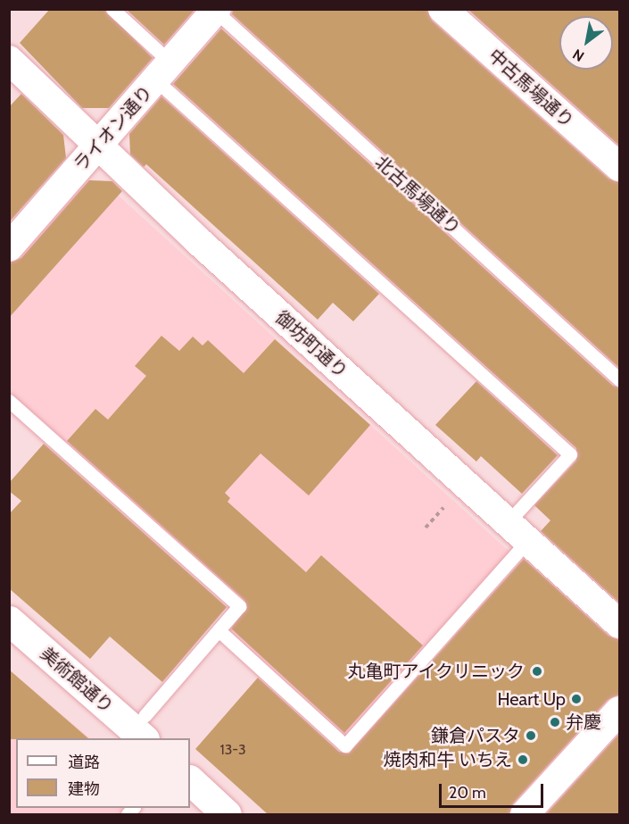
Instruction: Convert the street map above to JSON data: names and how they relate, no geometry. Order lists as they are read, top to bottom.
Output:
{
  "streets": {
    "street": [
      "中古馬場通り",
      "ライオン通り",
      "御坊町通り",
      "美術館通り"
    ],
    "lane": ["北古馬場通り"]
  },
  "crossings": [
    ["ライオン通り", "北古馬場通り"],
    ["ライオン通り", "御坊町通り"]
  ],
  "places": [
    "丸亀町アイクリニック",
    "Heart Up",
    "弁慶",
    "鎌倉パスタ",
    "焼肉和牛 いちえ"
  ],
  "house_numbers": ["13-3"],
  "legend": ["道路", "建物"],
  "scale_bar": "20 m",
  "north": "bottom left"
}
